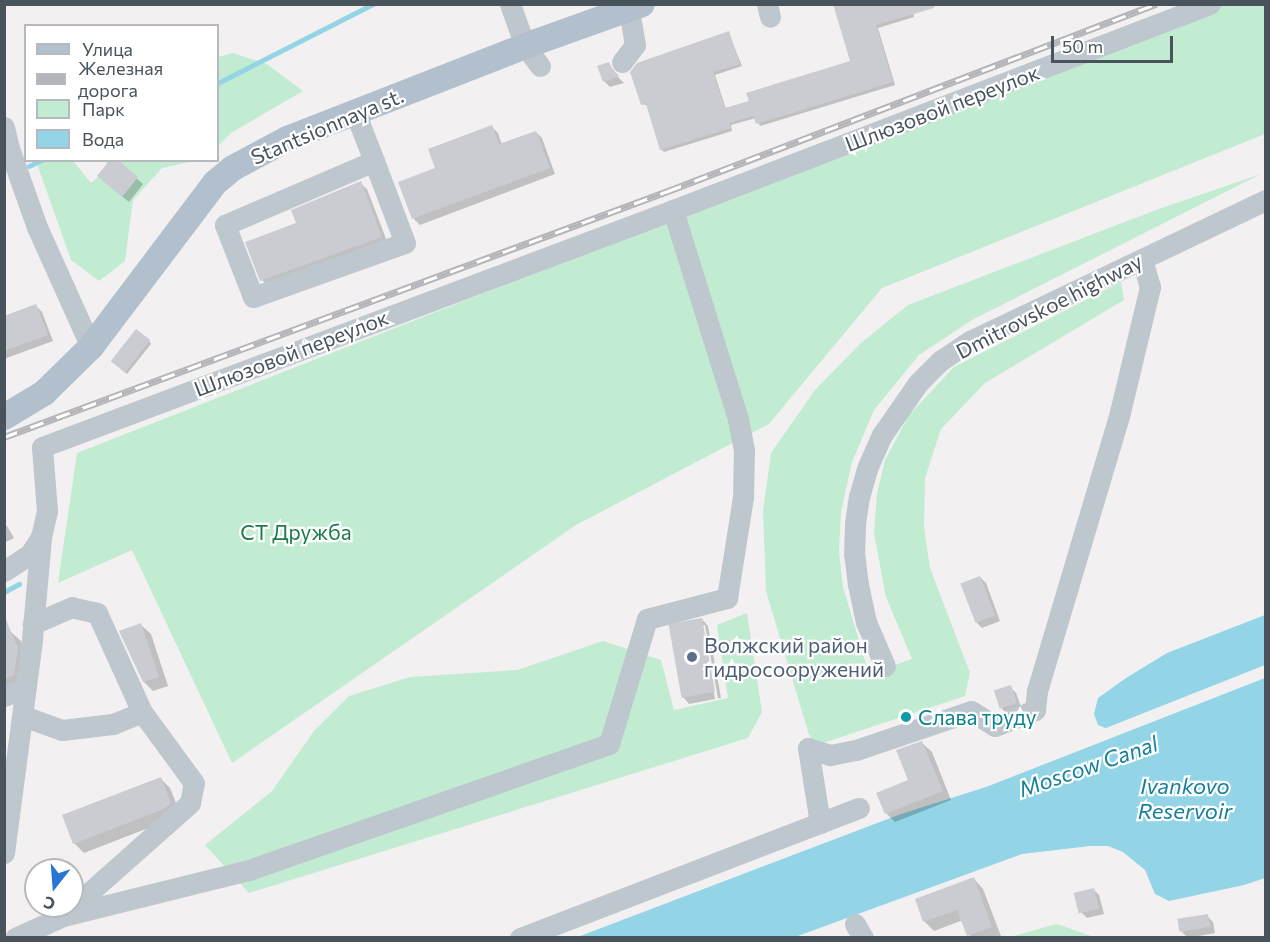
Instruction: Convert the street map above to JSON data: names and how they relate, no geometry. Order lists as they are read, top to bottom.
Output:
{
  "streets": {
    "main road": ["Stantsionnaya st."],
    "street": ["Шлюзовой переулок", "Dmitrovskoe highway"]
  },
  "water": ["Moscow Canal", "Ivankovo Reservoir"],
  "parks": ["СТ Дружба"],
  "places": ["Волжский район гидросооружений", "Слава труду"],
  "legend": [
    "Улица",
    "Железная дорога",
    "Парк",
    "Вода"
  ],
  "scale_bar": "50 m",
  "north": "bottom"
}
